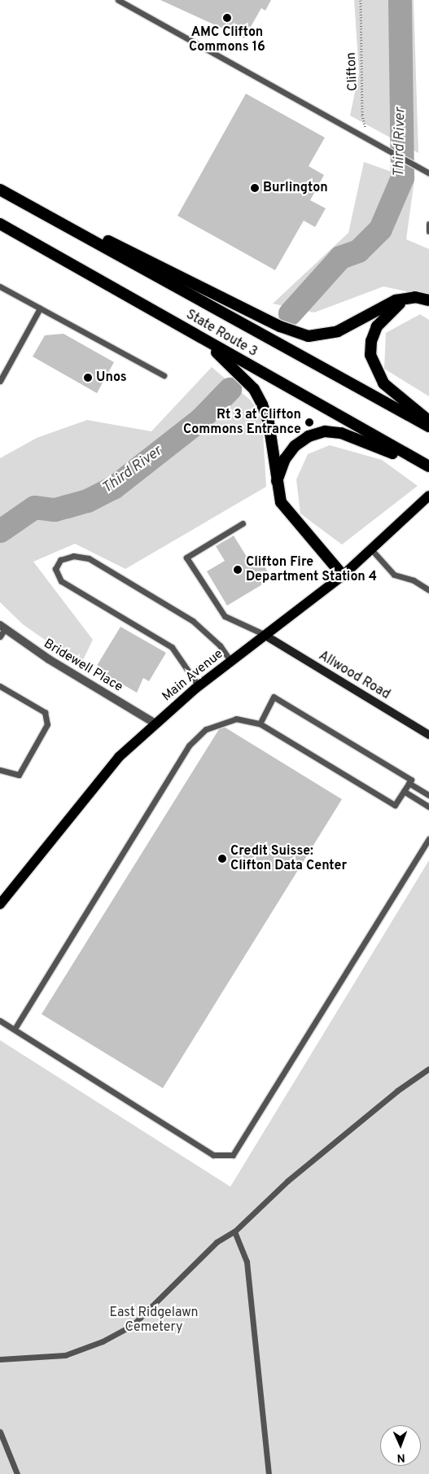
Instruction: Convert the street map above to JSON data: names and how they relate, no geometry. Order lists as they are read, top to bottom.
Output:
{
  "streets": {
    "highway": ["State Route 3"],
    "main road": ["Main Avenue", "Allwood Road"],
    "street": ["Bridewell Place"],
    "path": ["Clifton"]
  },
  "crossings": [
    ["Bridewell Place", "Main Avenue"],
    ["Main Avenue", "Allwood Road"]
  ],
  "water": ["Third River"],
  "parks": ["East Ridgelawn Cemetery"],
  "places": [
    "AMC Clifton Commons 16",
    "Burlington",
    "Unos",
    "Rt 3 at Clifton Commons Entrance",
    "Clifton Fire Department Station 4",
    "Credit Suisse: Clifton Data Center"
  ],
  "north": "bottom"
}
